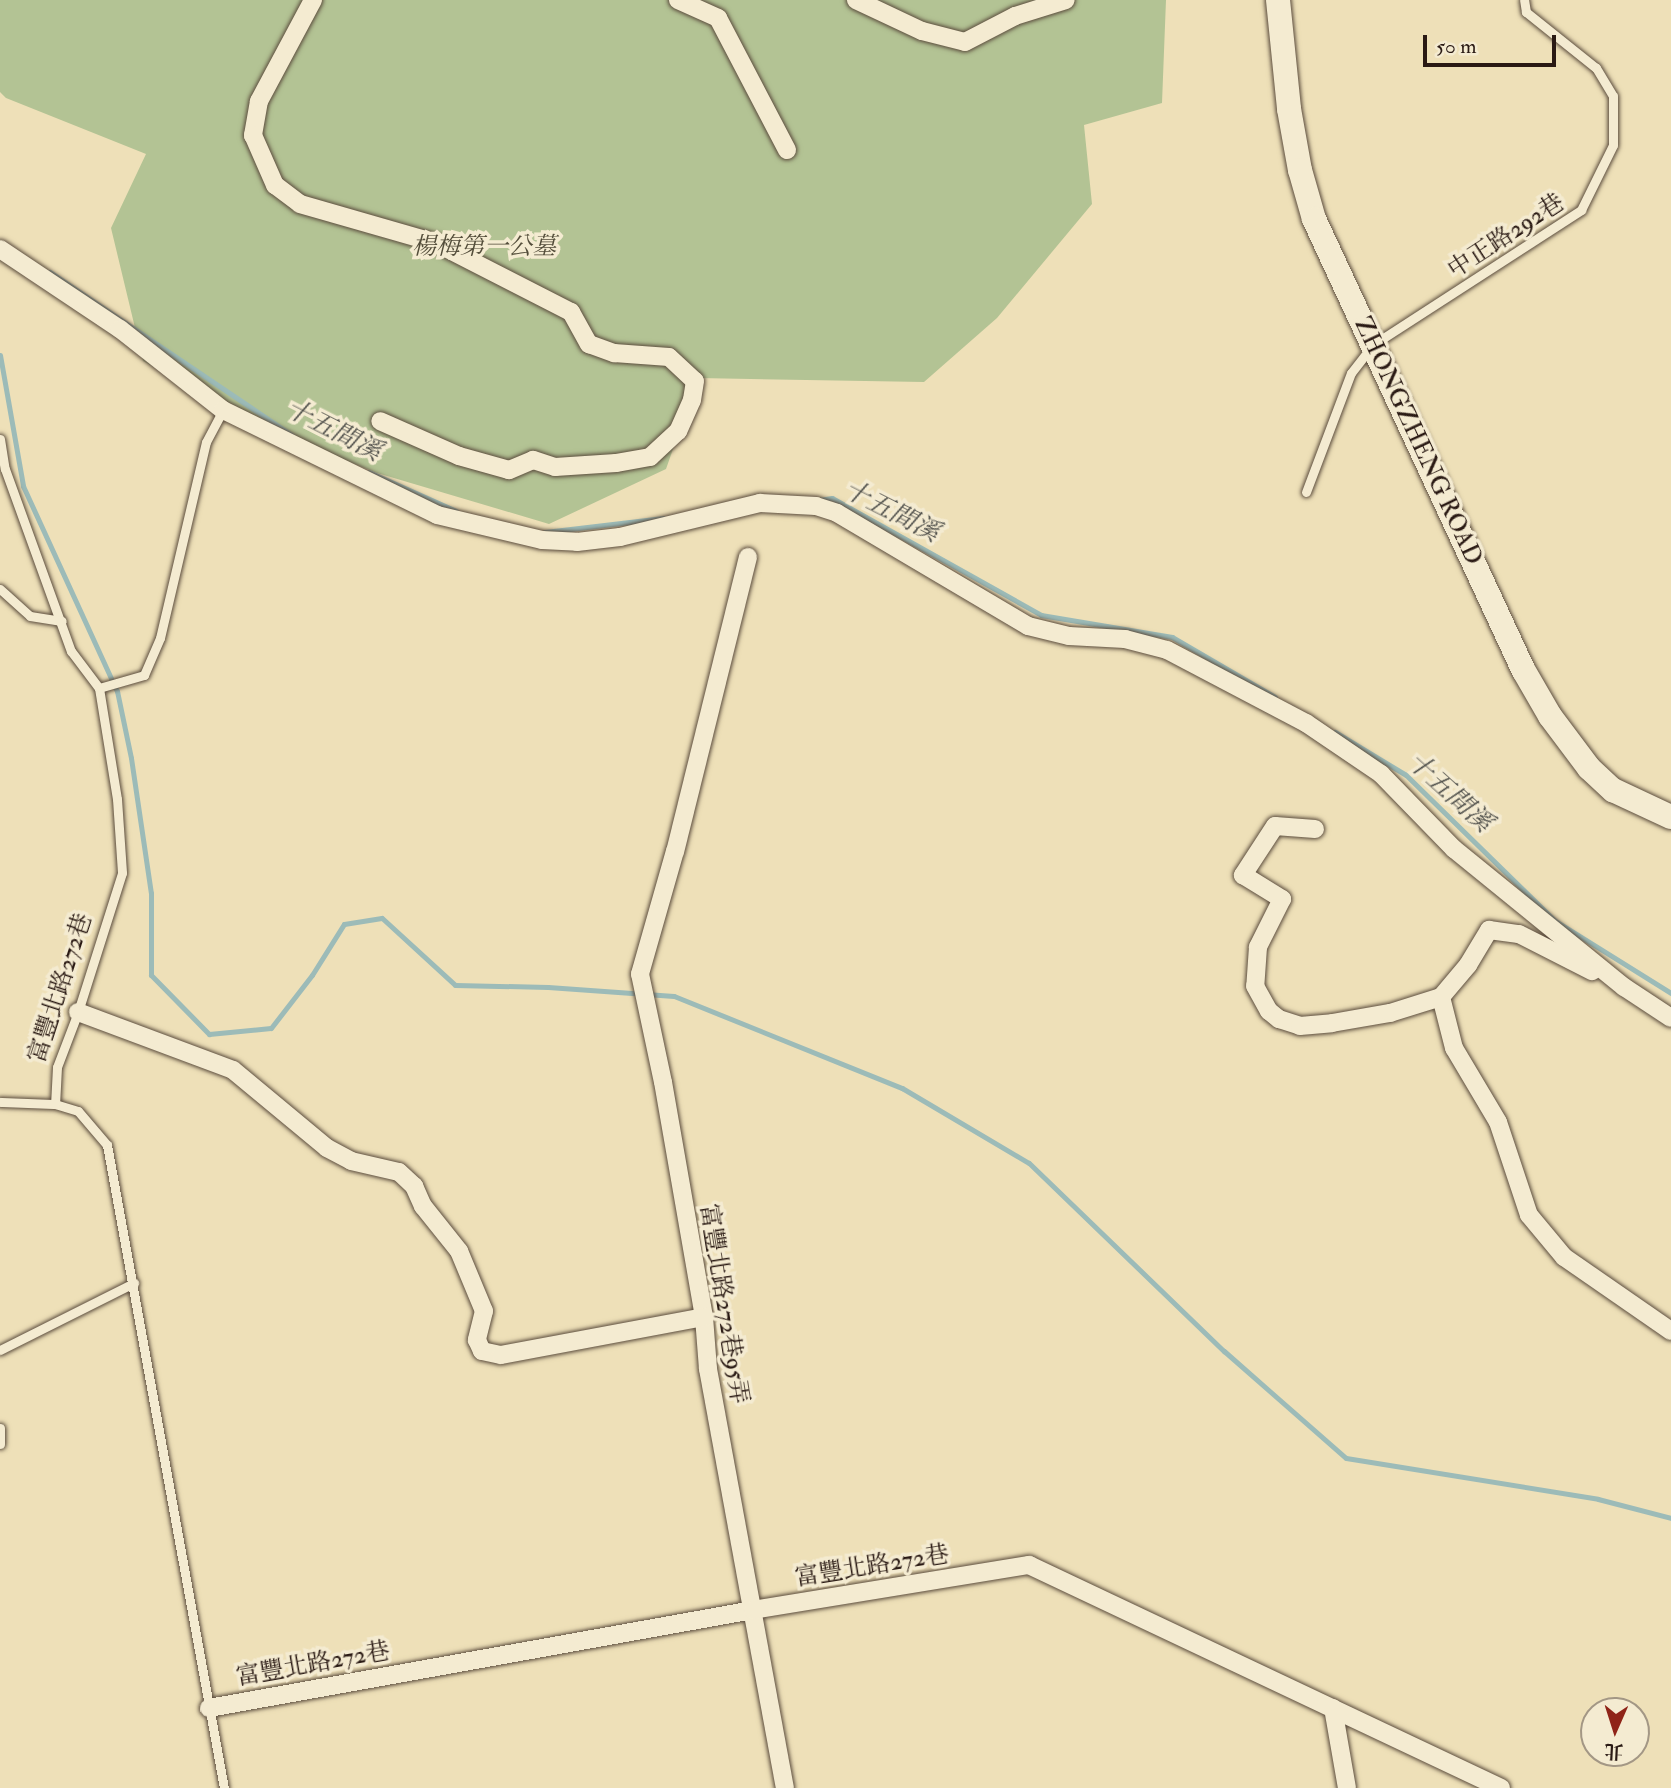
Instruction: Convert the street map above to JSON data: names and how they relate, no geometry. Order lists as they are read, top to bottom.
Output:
{
  "streets": {
    "street": ["ZHONGZHENG ROAD", "富豐北路272巷", "富豐北路272巷95弄"],
    "lane": ["中正路292巷"]
  },
  "crossings": [
    ["中正路292巷", "ZHONGZHENG ROAD"],
    ["富豐北路272巷", "富豐北路272巷95弄"]
  ],
  "water": ["十五間溪"],
  "parks": ["楊梅第一公墓"],
  "scale_bar": "50 m",
  "north": "bottom"
}
